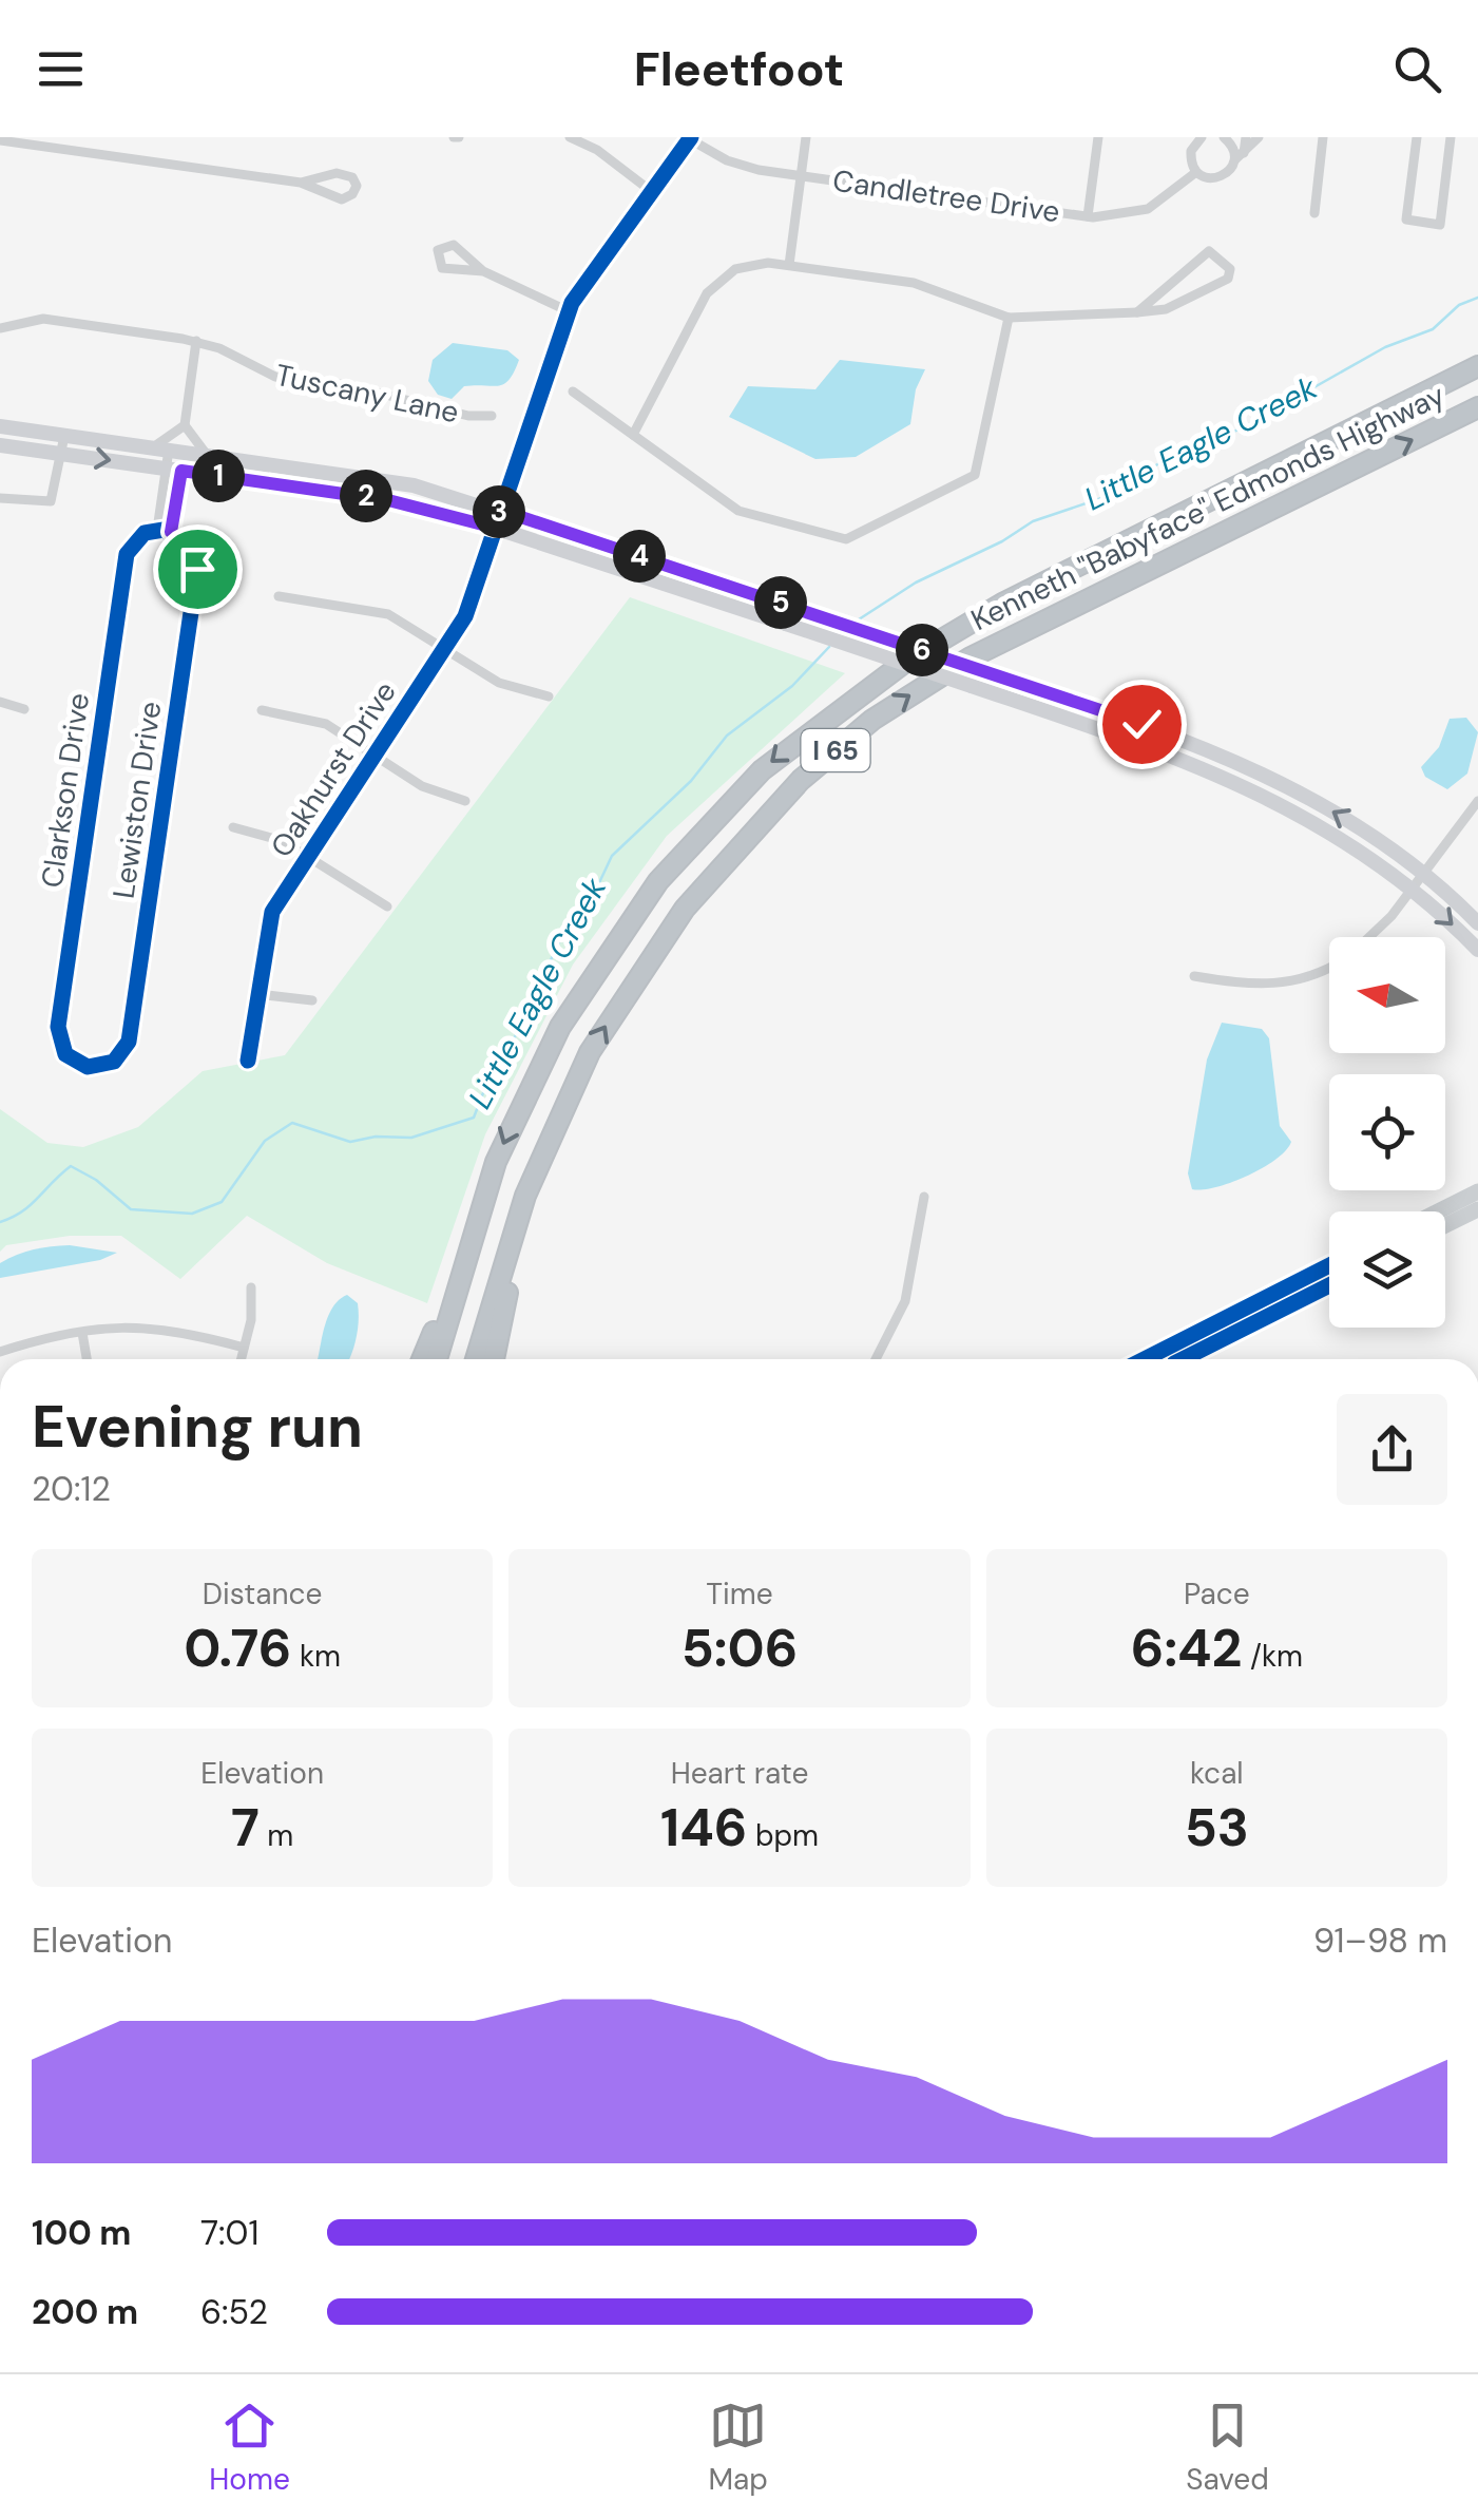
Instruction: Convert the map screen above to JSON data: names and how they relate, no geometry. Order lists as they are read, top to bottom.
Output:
{
  "streets": {
    "highway": ["Kenneth \"Babyface\" Edmonds Highway", "I 65"],
    "street": [
      "Candletree Drive",
      "Tuscany Lane",
      "Oakhurst Drive",
      "Clarkson Drive",
      "Lewiston Drive"
    ]
  },
  "crossings": [
    ["Candletree Drive", "Oakhurst Drive"],
    ["Clarkson Drive", "Lewiston Drive"]
  ],
  "water": ["Little Eagle Creek"],
  "north": "left",
  "page": {
    "header": "Fleetfoot",
    "pins": [
      "1",
      "2",
      "3",
      "4",
      "5",
      "6"
    ],
    "heading": ["Evening run", "20:12"],
    "stats": [
      ["Distance", "0.76 km"],
      ["Time", "5:06"],
      ["Pace", "6:42 /km"],
      ["Elevation", "7 m"],
      ["Heart rate", "146 bpm"],
      ["kcal", "53"]
    ],
    "chart": ["Elevation", "91–98 m"],
    "list": [
      {
        "name": "100 m",
        "note": "7:01"
      },
      {
        "name": "200 m",
        "note": "6:52"
      }
    ],
    "tabs": ["Home", "Map", "Saved"]
  }
}
